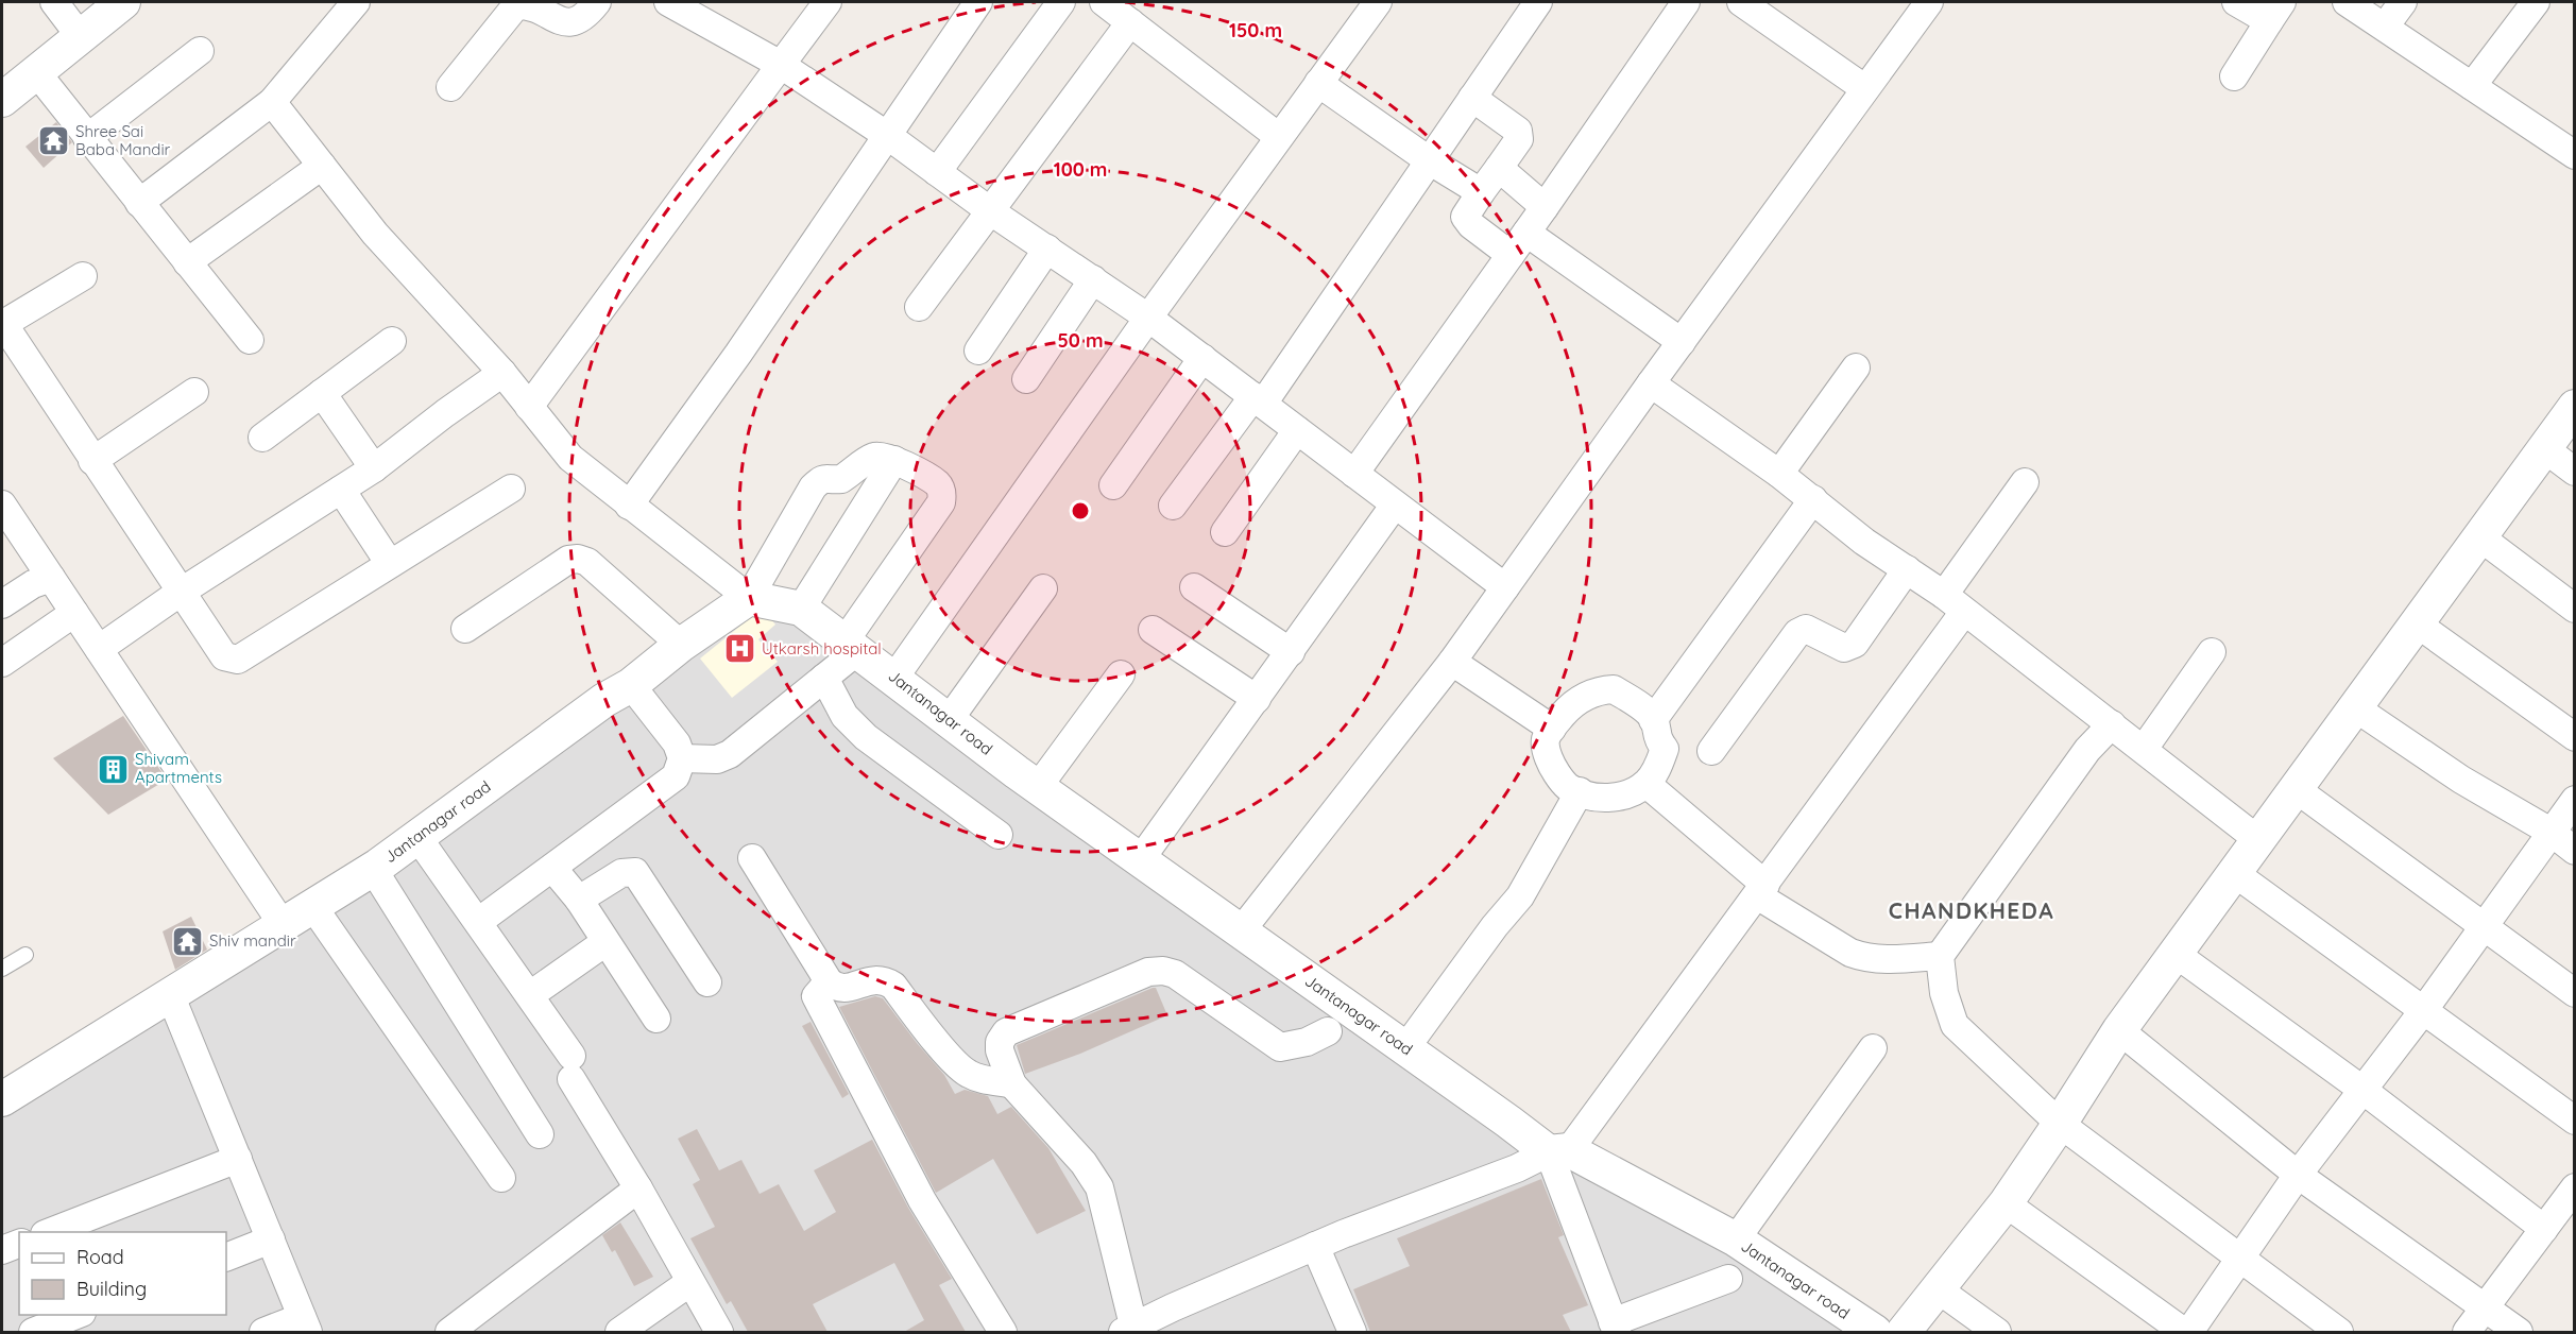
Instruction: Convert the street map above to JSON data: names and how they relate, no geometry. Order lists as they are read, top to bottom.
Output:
{
  "streets": {
    "street": ["Jantanagar road"]
  },
  "districts": ["CHANDKHEDA"],
  "places": {
    "temple": ["Shree Sai Baba Mandir", "Shiv mandir"],
    "hospital": ["Utkarsh hospital"],
    "building": ["Shivam Apartments"]
  },
  "legend": ["Road", "Building"],
  "rings": ["150 m", "100 m", "50 m"]
}
